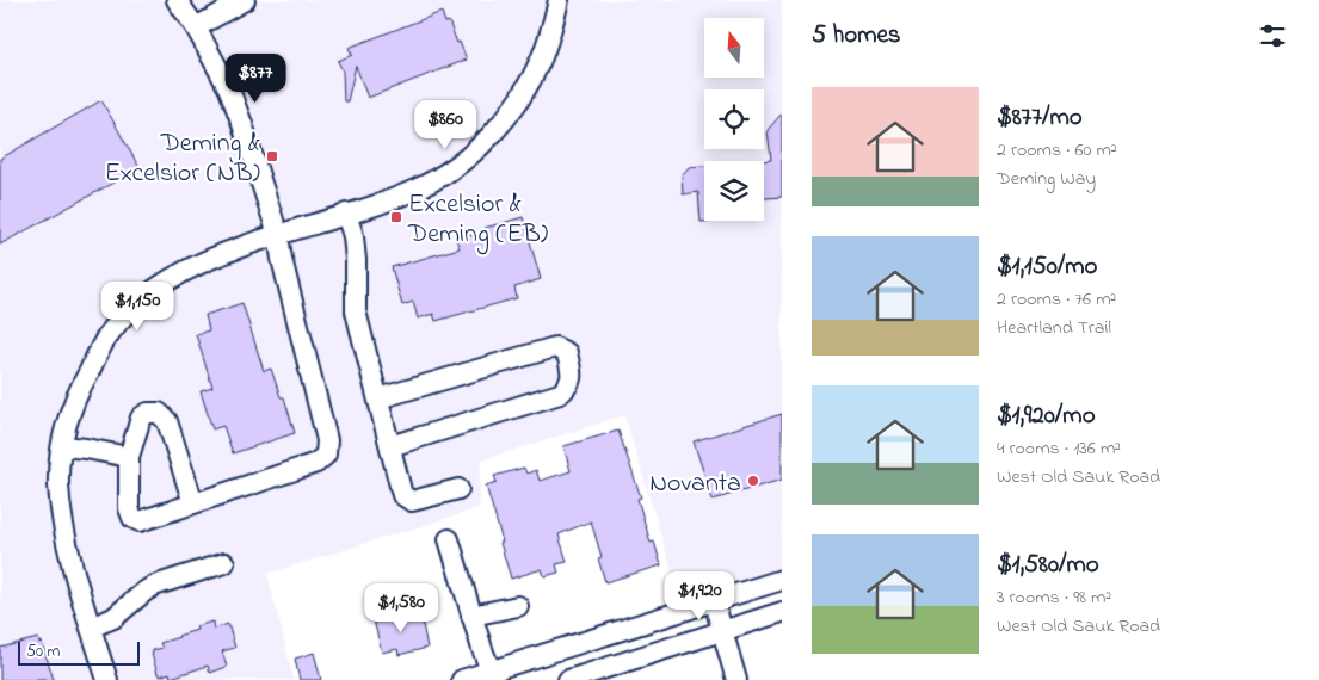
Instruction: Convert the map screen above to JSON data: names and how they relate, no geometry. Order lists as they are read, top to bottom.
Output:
{
  "places": {
    "transit": ["Deming & Excelsior (NB)", "Excelsior & Deming (EB)"],
    "other": ["Novanta"]
  },
  "scale_bar": "50 m",
  "north": "top",
  "page": {
    "heading": "5 homes",
    "price": [
      "$877",
      "$860",
      "$1,150",
      "$1,920",
      "$1,580"
    ],
    "list": [
      {
        "name": "$877/mo",
        "note": "2 rooms · 60 m² · Deming Way"
      },
      {
        "name": "$1,150/mo",
        "note": "2 rooms · 76 m² · Heartland Trail"
      },
      {
        "name": "$1,920/mo",
        "note": "4 rooms · 136 m² · West Old Sauk Road"
      },
      {
        "name": "$1,580/mo",
        "note": "3 rooms · 98 m² · West Old Sauk Road"
      }
    ],
    "scale": "50 m"
  }
}
